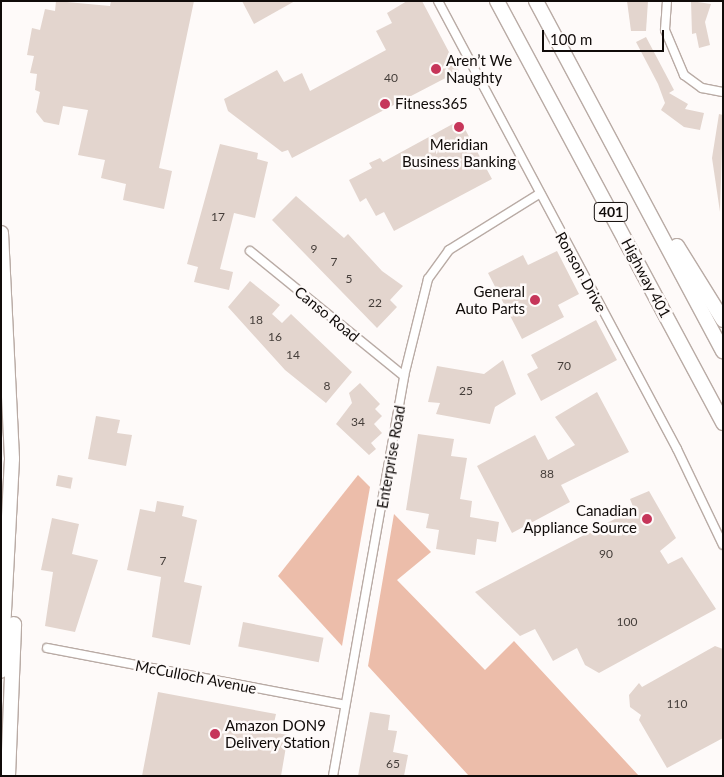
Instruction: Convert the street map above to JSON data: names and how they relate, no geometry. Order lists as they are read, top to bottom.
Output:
{
  "streets": {
    "highway": ["401", "Highway 401"],
    "street": [
      "Ronson Drive",
      "Canso Road",
      "Enterprise Road",
      "McCulloch Avenue"
    ]
  },
  "crossings": [
    ["Ronson Drive", "Enterprise Road"],
    ["Canso Road", "Enterprise Road"],
    ["Enterprise Road", "McCulloch Avenue"]
  ],
  "places": [
    "Aren’t We Naughty",
    "Fitness365",
    "Meridian Business Banking",
    "General Auto Parts",
    "Canadian Appliance Source",
    "Amazon DON9 Delivery Station"
  ],
  "house_numbers": [
    "40",
    "17",
    "9",
    "7",
    "5",
    "22",
    "18",
    "16",
    "14",
    "70",
    "8",
    "25",
    "34",
    "88",
    "90",
    "7",
    "100",
    "110",
    "65"
  ],
  "scale_bar": "100 m"
}
